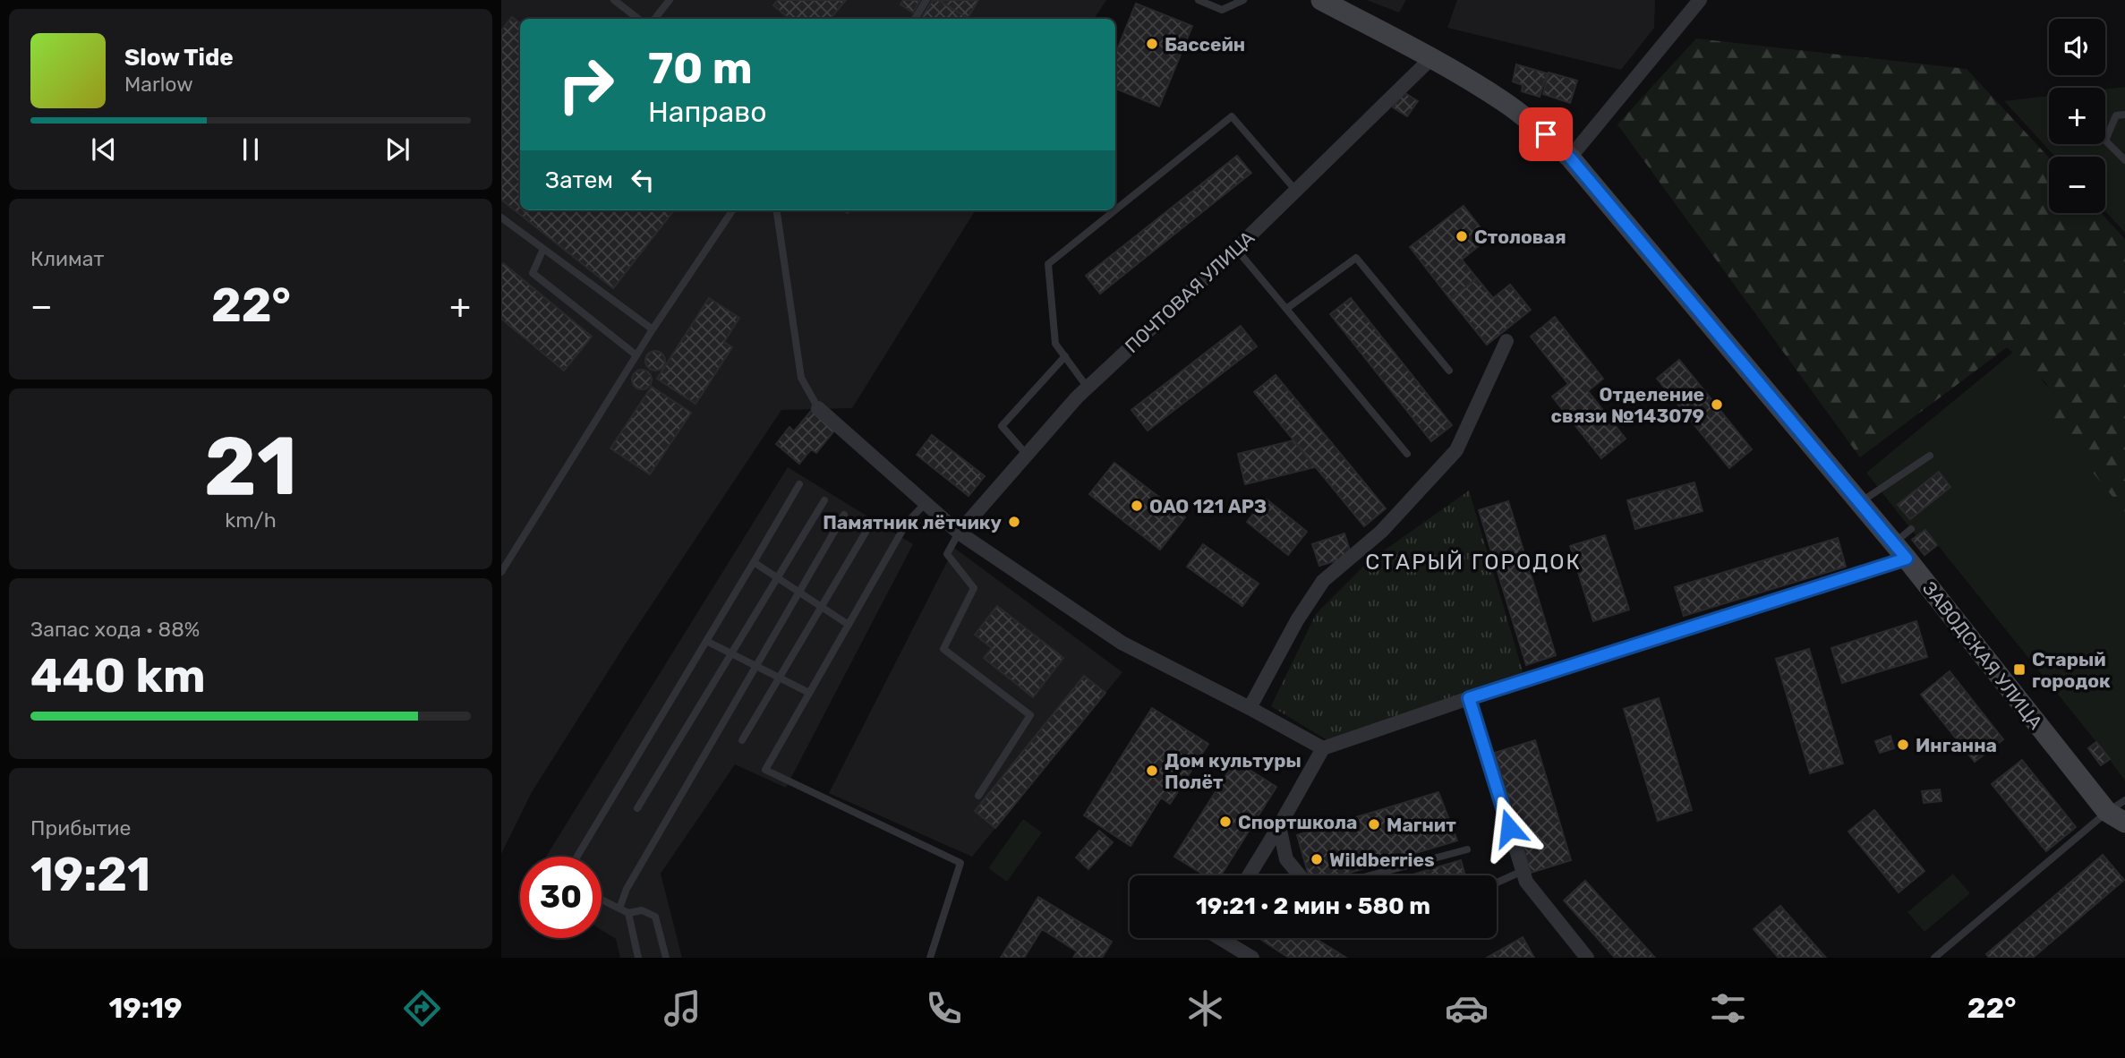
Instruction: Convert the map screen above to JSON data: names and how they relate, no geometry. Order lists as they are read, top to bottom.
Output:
{
  "streets": {
    "main road": ["ЗАВОДСКАЯ УЛИЦА"],
    "street": ["ПОЧТОВАЯ УЛИЦА"]
  },
  "crossings": [
    ["ПОЧТОВАЯ УЛИЦА", "ЗАВОДСКАЯ УЛИЦА"]
  ],
  "districts": ["СТАРЫЙ ГОРОДОК"],
  "places": {
    "other": [
      "Бассейн",
      "Столовая",
      "Отделение связи №143079",
      "OAO 121 АРЗ",
      "Памятник лётчику",
      "Инганна",
      "Дом культуры Полёт",
      "Спортшкола",
      "Магнит",
      "Wildberries"
    ],
    "transit": ["Старый городок"]
  },
  "page": {
    "map_buttons": ["+", "−"],
    "turn": ["70 m", "Направо"],
    "song": ["Slow Tide", "Marlow"],
    "then": "Затем",
    "tile": [
      "Климат",
      ["21", "km/h"],
      ["Запас хода · 88%", "440 km"],
      ["Прибытие", "19:21"]
    ],
    "heat": ["−", "22°", "+"],
    "limit": "30",
    "trip": "19:21 · 2 мин · 580 m",
    "tabs": ["19:19", "22°"]
  }
}
